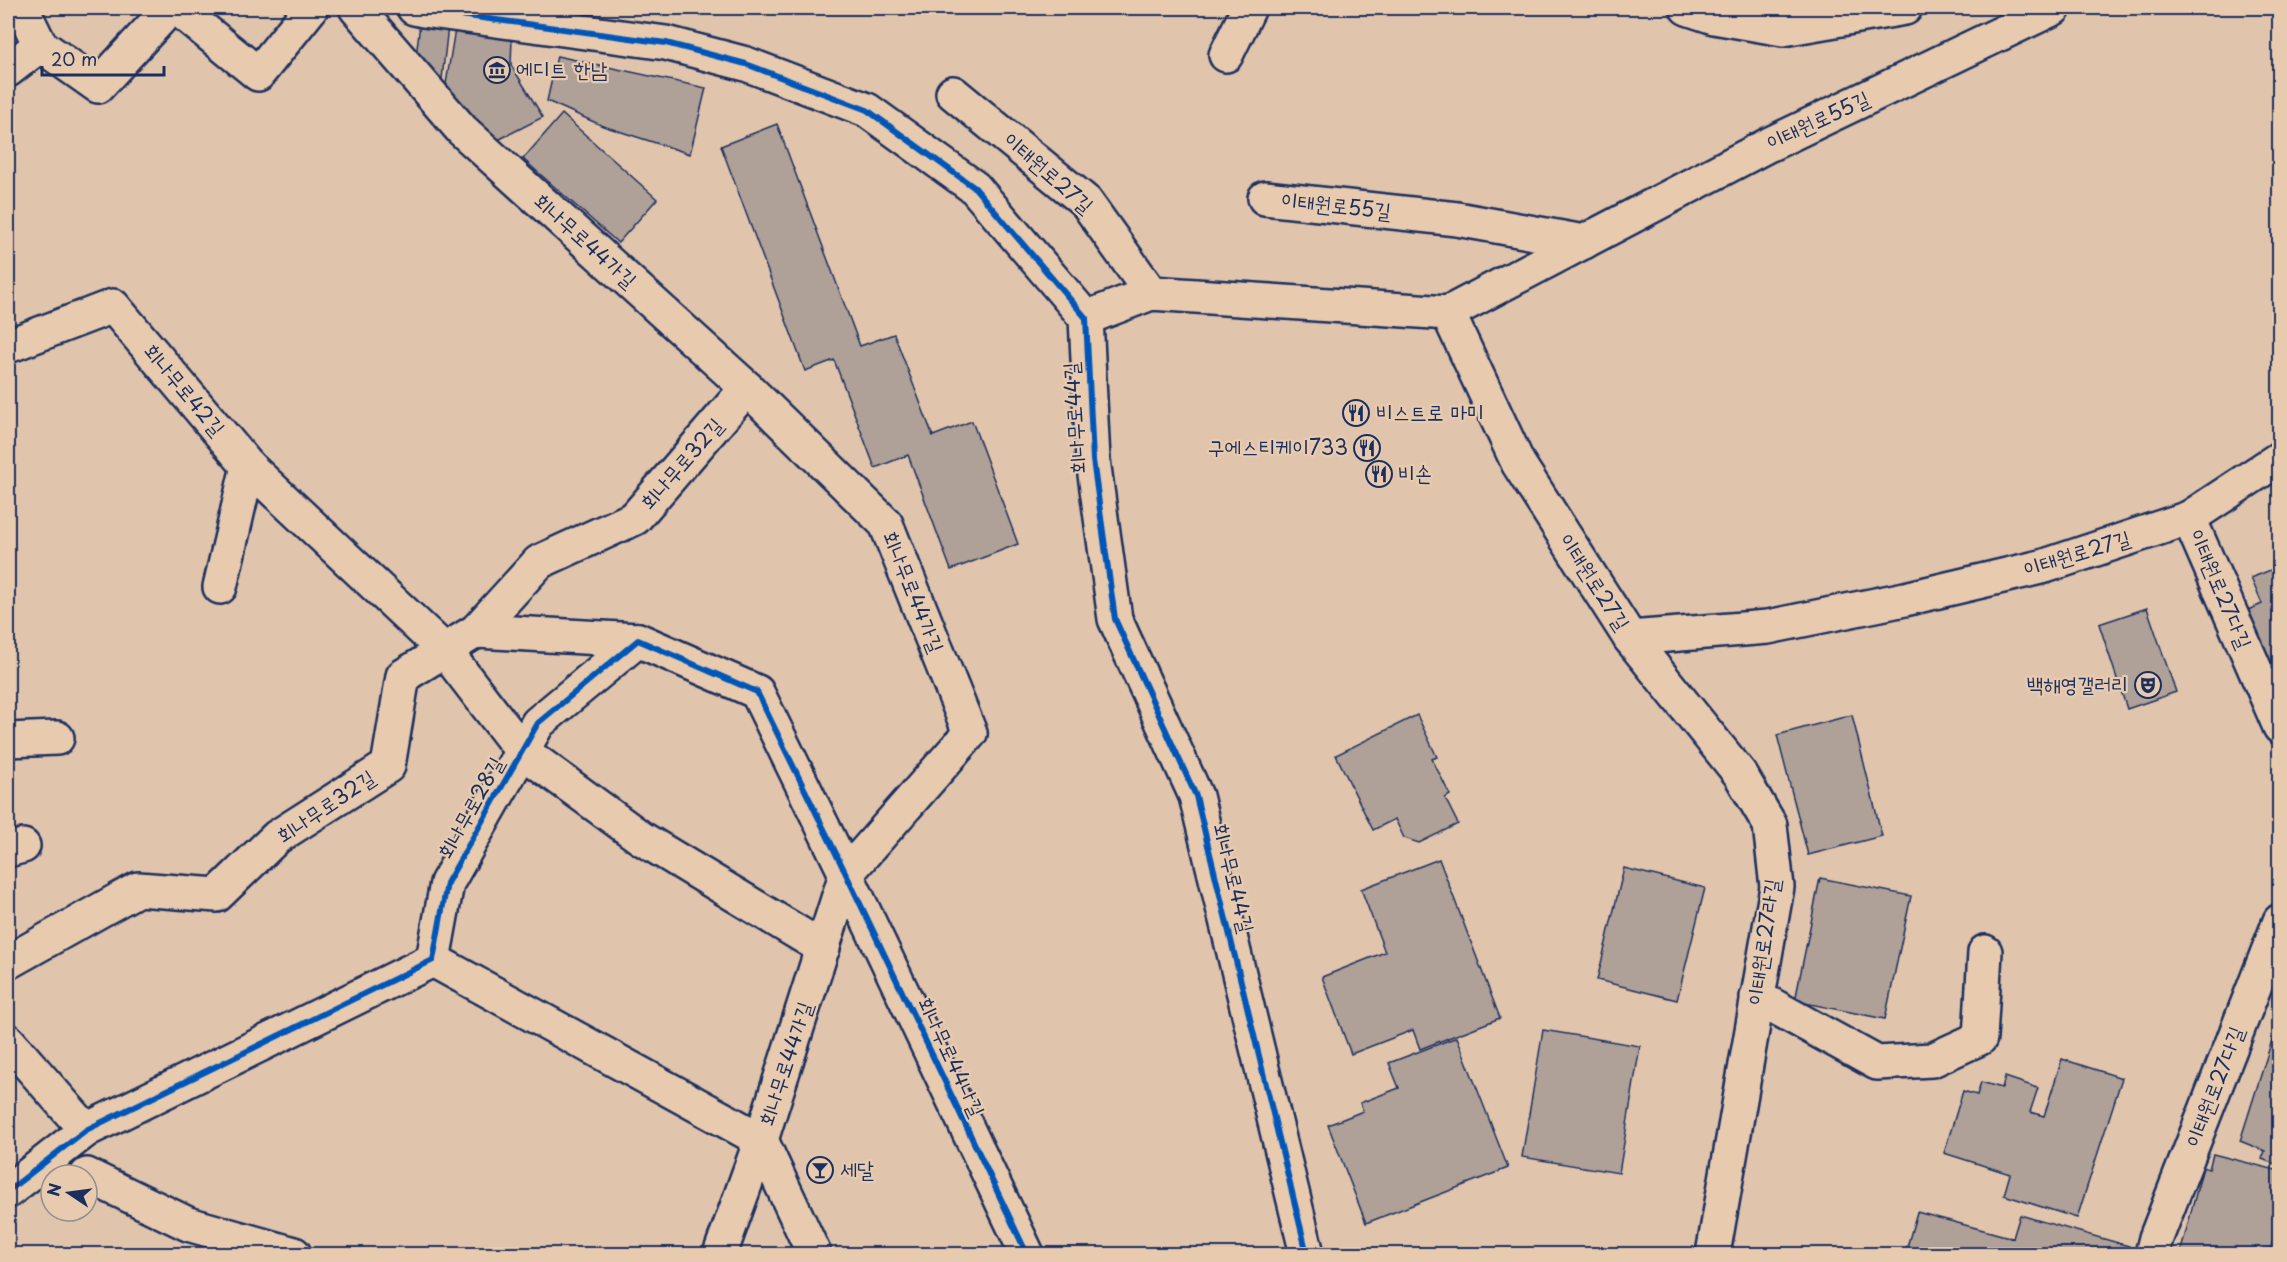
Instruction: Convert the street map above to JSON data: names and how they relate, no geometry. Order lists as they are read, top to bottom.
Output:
{
  "streets": {
    "street": [
      "이태원로55길",
      "이태원로27길",
      "회나무로44가길",
      "회나무로42길",
      "회나무로44길",
      "회나무로32길",
      "이태원로27다길",
      "회나무로28길",
      "이태원로27라길",
      "회나무로44나길"
    ]
  },
  "crossings": [
    ["이태원로55길", "이태원로27길"],
    ["이태원로27길", "이태원로27다길"],
    ["이태원로27길", "이태원로27라길"],
    ["회나무로44가길", "회나무로32길"],
    ["회나무로44가길", "회나무로44나길"]
  ],
  "places": {
    "museum": ["에디트 한남"],
    "restaurant": ["비스트로 마미", "구에스티케이733", "비손"],
    "theatre": ["백해영갤러리"],
    "bar": ["세달"]
  },
  "scale_bar": "20 m",
  "north": "left"
}
